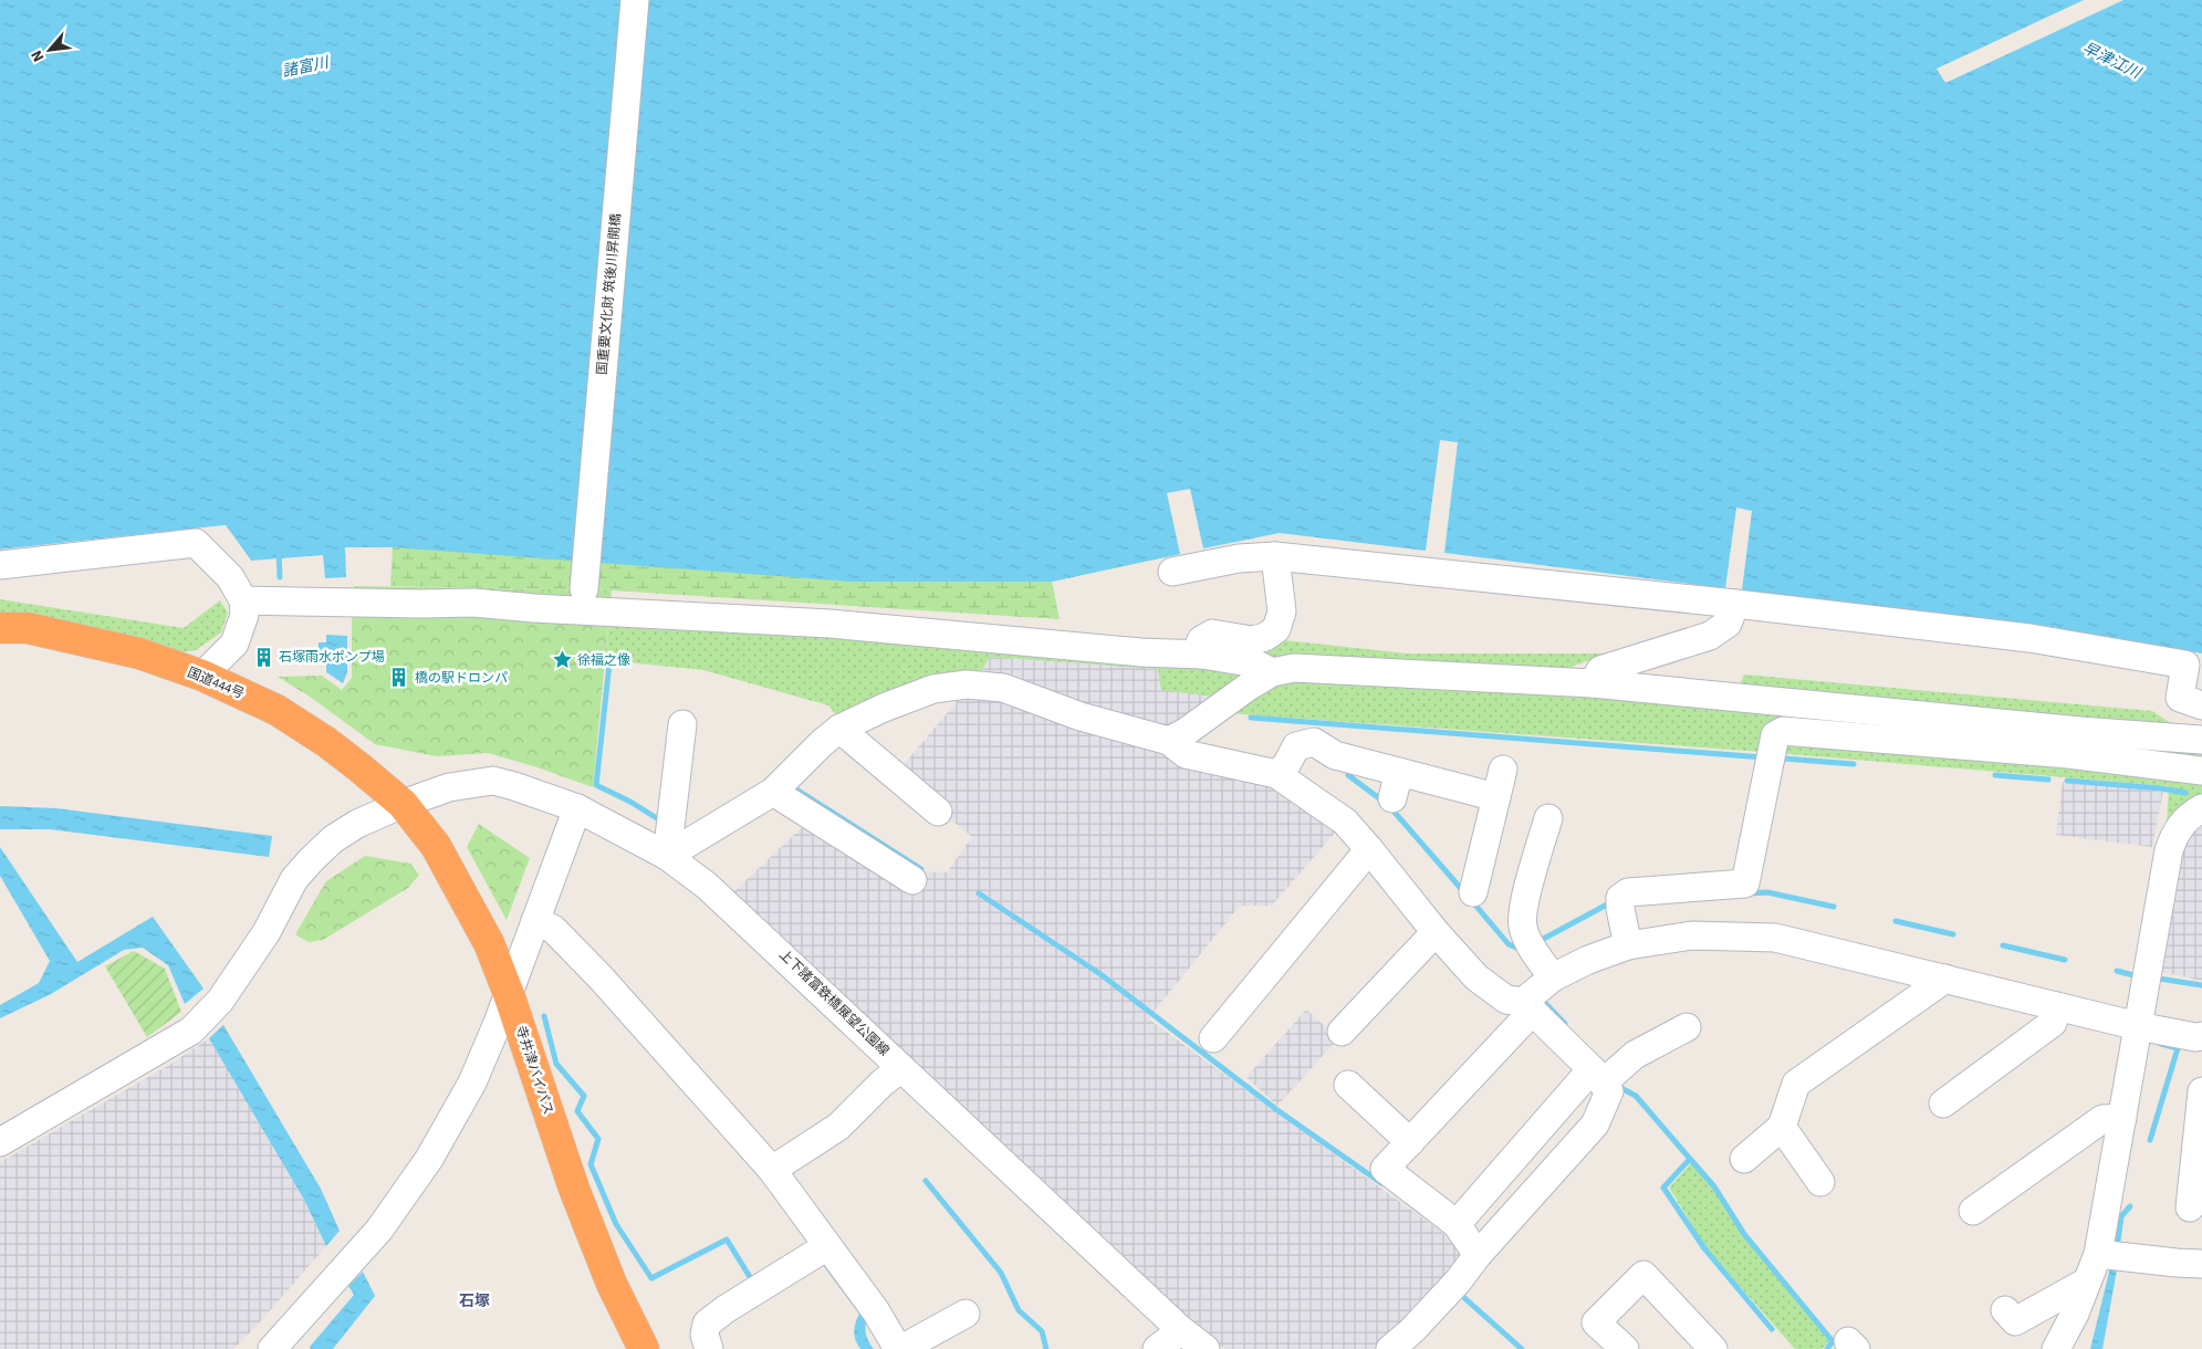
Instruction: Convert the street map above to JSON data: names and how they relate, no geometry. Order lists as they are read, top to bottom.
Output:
{
  "streets": {
    "highway": ["国道444号", "寺井津バイパス"],
    "street": ["国重要文化財 筑後川昇開橋", "上下諸富鉄橋展望公園線"]
  },
  "crossings": [
    ["国道444号", "上下諸富鉄橋展望公園線"],
    ["国道444号", "寺井津バイパス"],
    ["上下諸富鉄橋展望公園線", "寺井津バイパス"]
  ],
  "districts": ["石塚"],
  "water": ["早津江川", "諸富川"],
  "places": {
    "building": ["石塚雨水ポンプ場", "橋の駅ドロンパ"],
    "place": ["徐福之像"]
  },
  "north": "bottom left"
}
